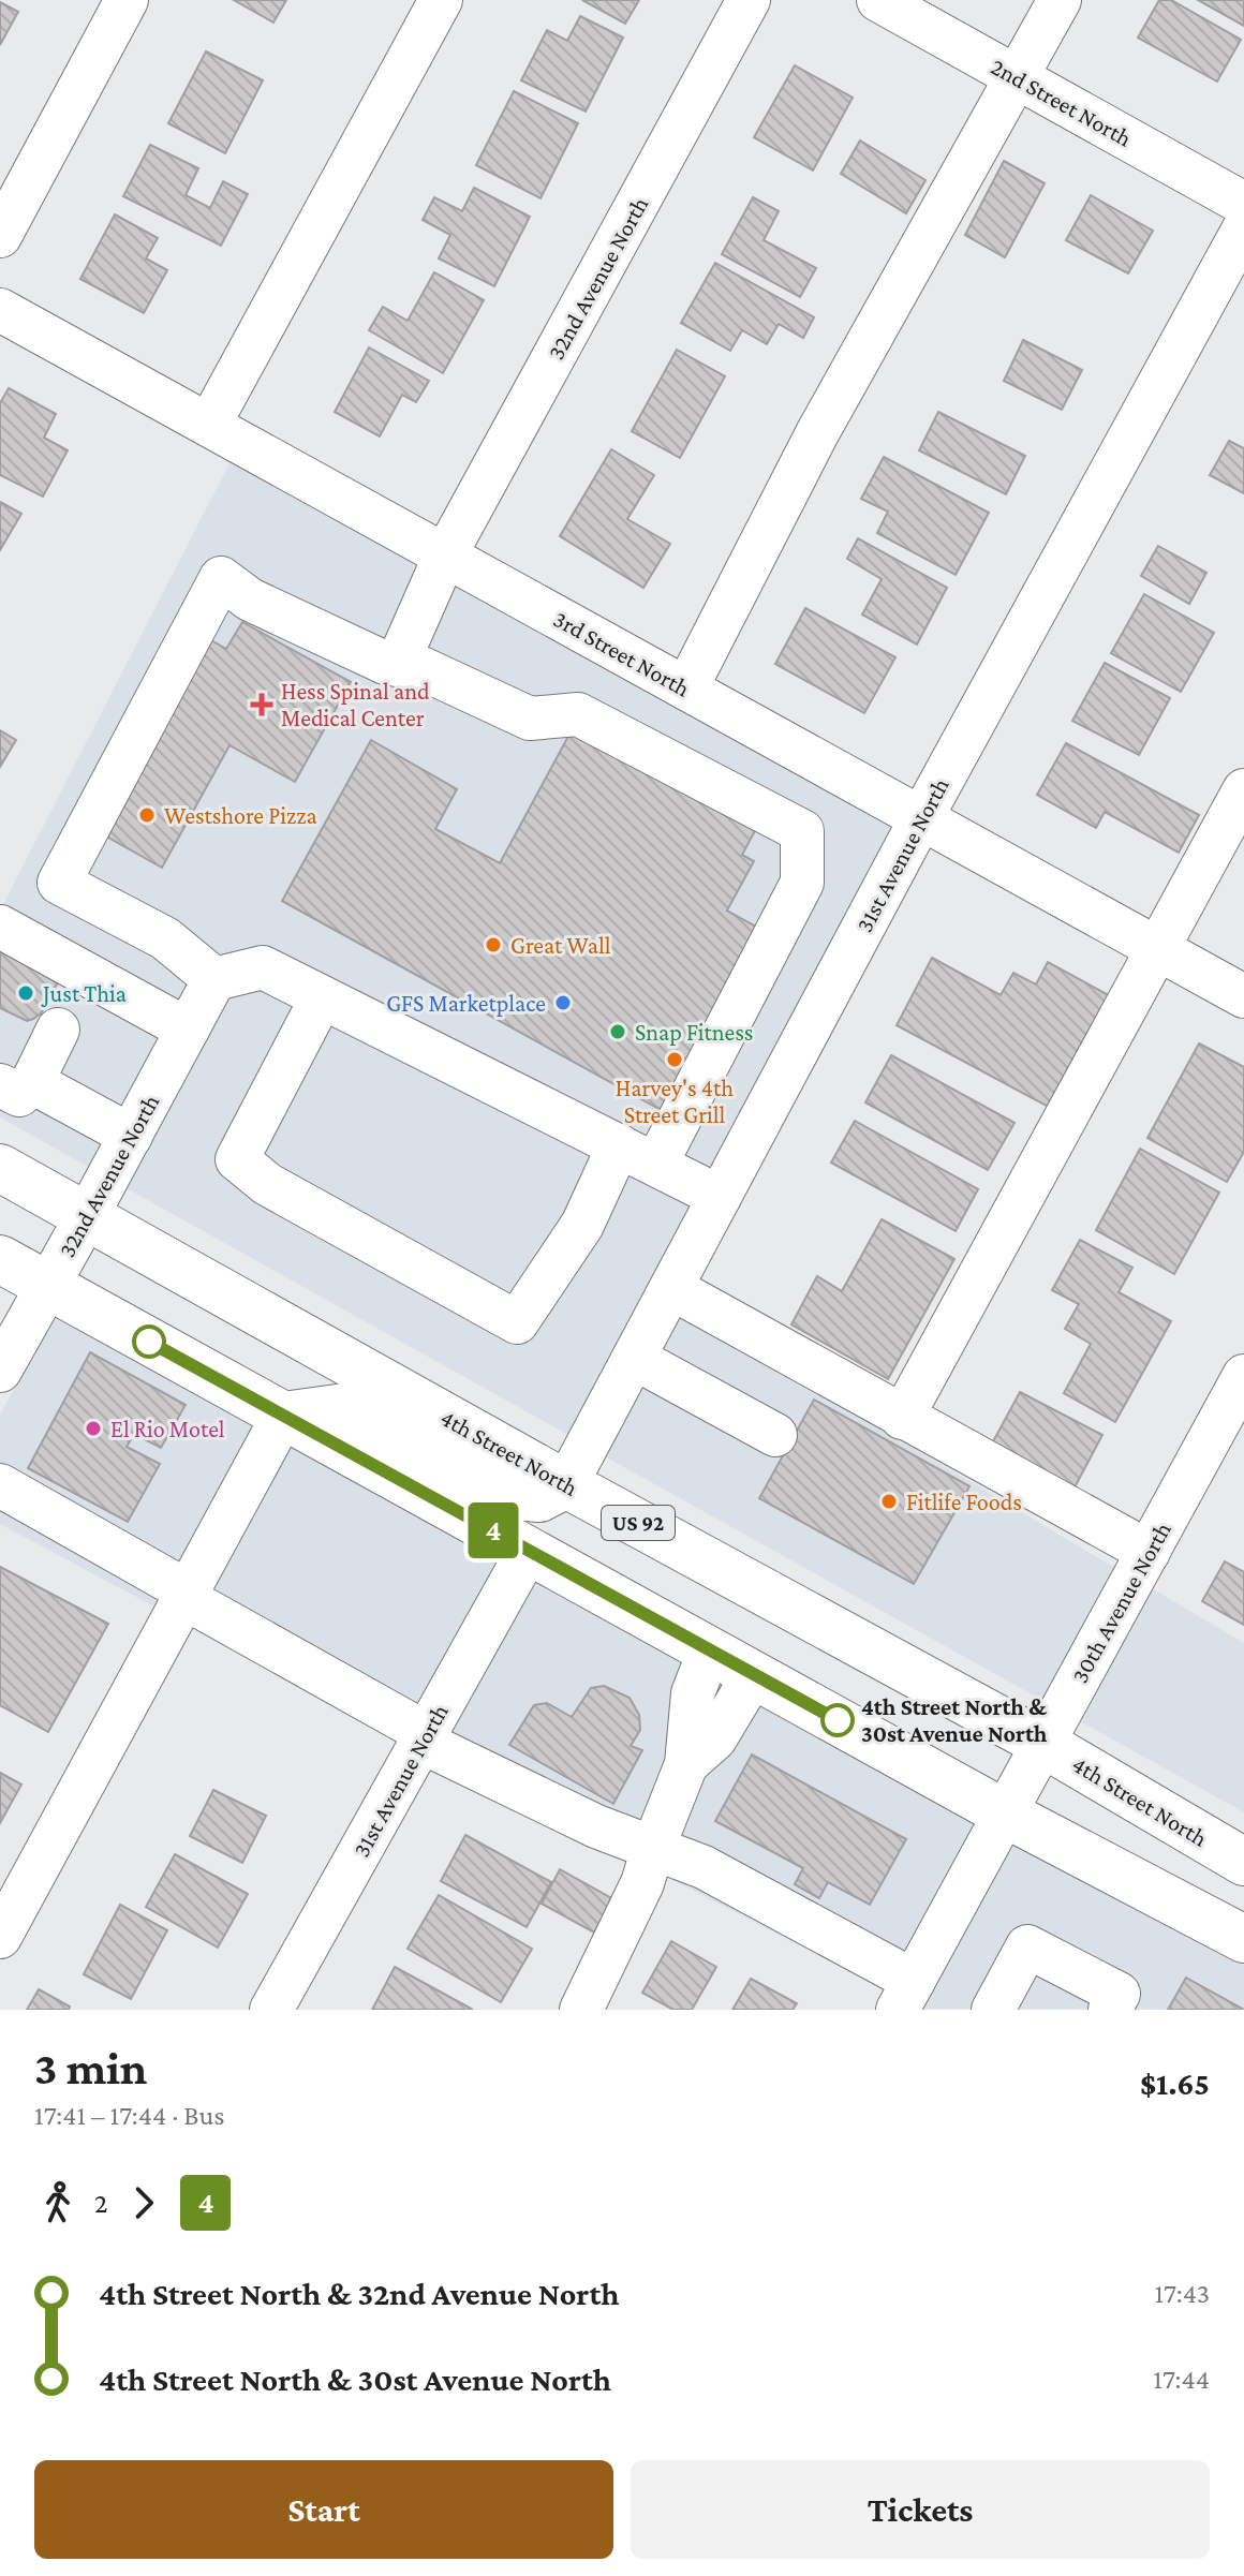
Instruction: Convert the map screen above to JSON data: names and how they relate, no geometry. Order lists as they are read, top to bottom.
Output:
{
  "streets": {
    "main road": ["4th Street North", "US 92"],
    "street": [
      "2nd Street North",
      "32nd Avenue North",
      "3rd Street North",
      "31st Avenue North",
      "30th Avenue North"
    ]
  },
  "crossings": [
    ["32nd Avenue North", "3rd Street North"],
    ["32nd Avenue North", "4th Street North"],
    ["3rd Street North", "31st Avenue North"],
    ["31st Avenue North", "4th Street North"],
    ["4th Street North", "30th Avenue North"]
  ],
  "places": {
    "health": ["Hess Spinal and Medical Center"],
    "other": [
      "Westshore Pizza",
      "Great Wall",
      "Just Thia",
      "GFS Marketplace",
      "Snap Fitness",
      "Harvey's 4th Street Grill",
      "El Rio Motel",
      "Fitlife Foods",
      "4th Street North & 30st Avenue North"
    ]
  },
  "lines": ["bus line 4"],
  "page": {
    "on_map": "4",
    "heading": ["3 min", "17:41 – 17:44 · Bus", "$1.65"],
    "legs": ["2", "4"],
    "list": [
      {
        "name": "4th Street North & 32nd Avenue North",
        "value": "17:43"
      },
      {
        "name": "4th Street North & 30st Avenue North",
        "value": "17:44"
      }
    ],
    "buttons": ["Start", "Tickets"]
  }
}
